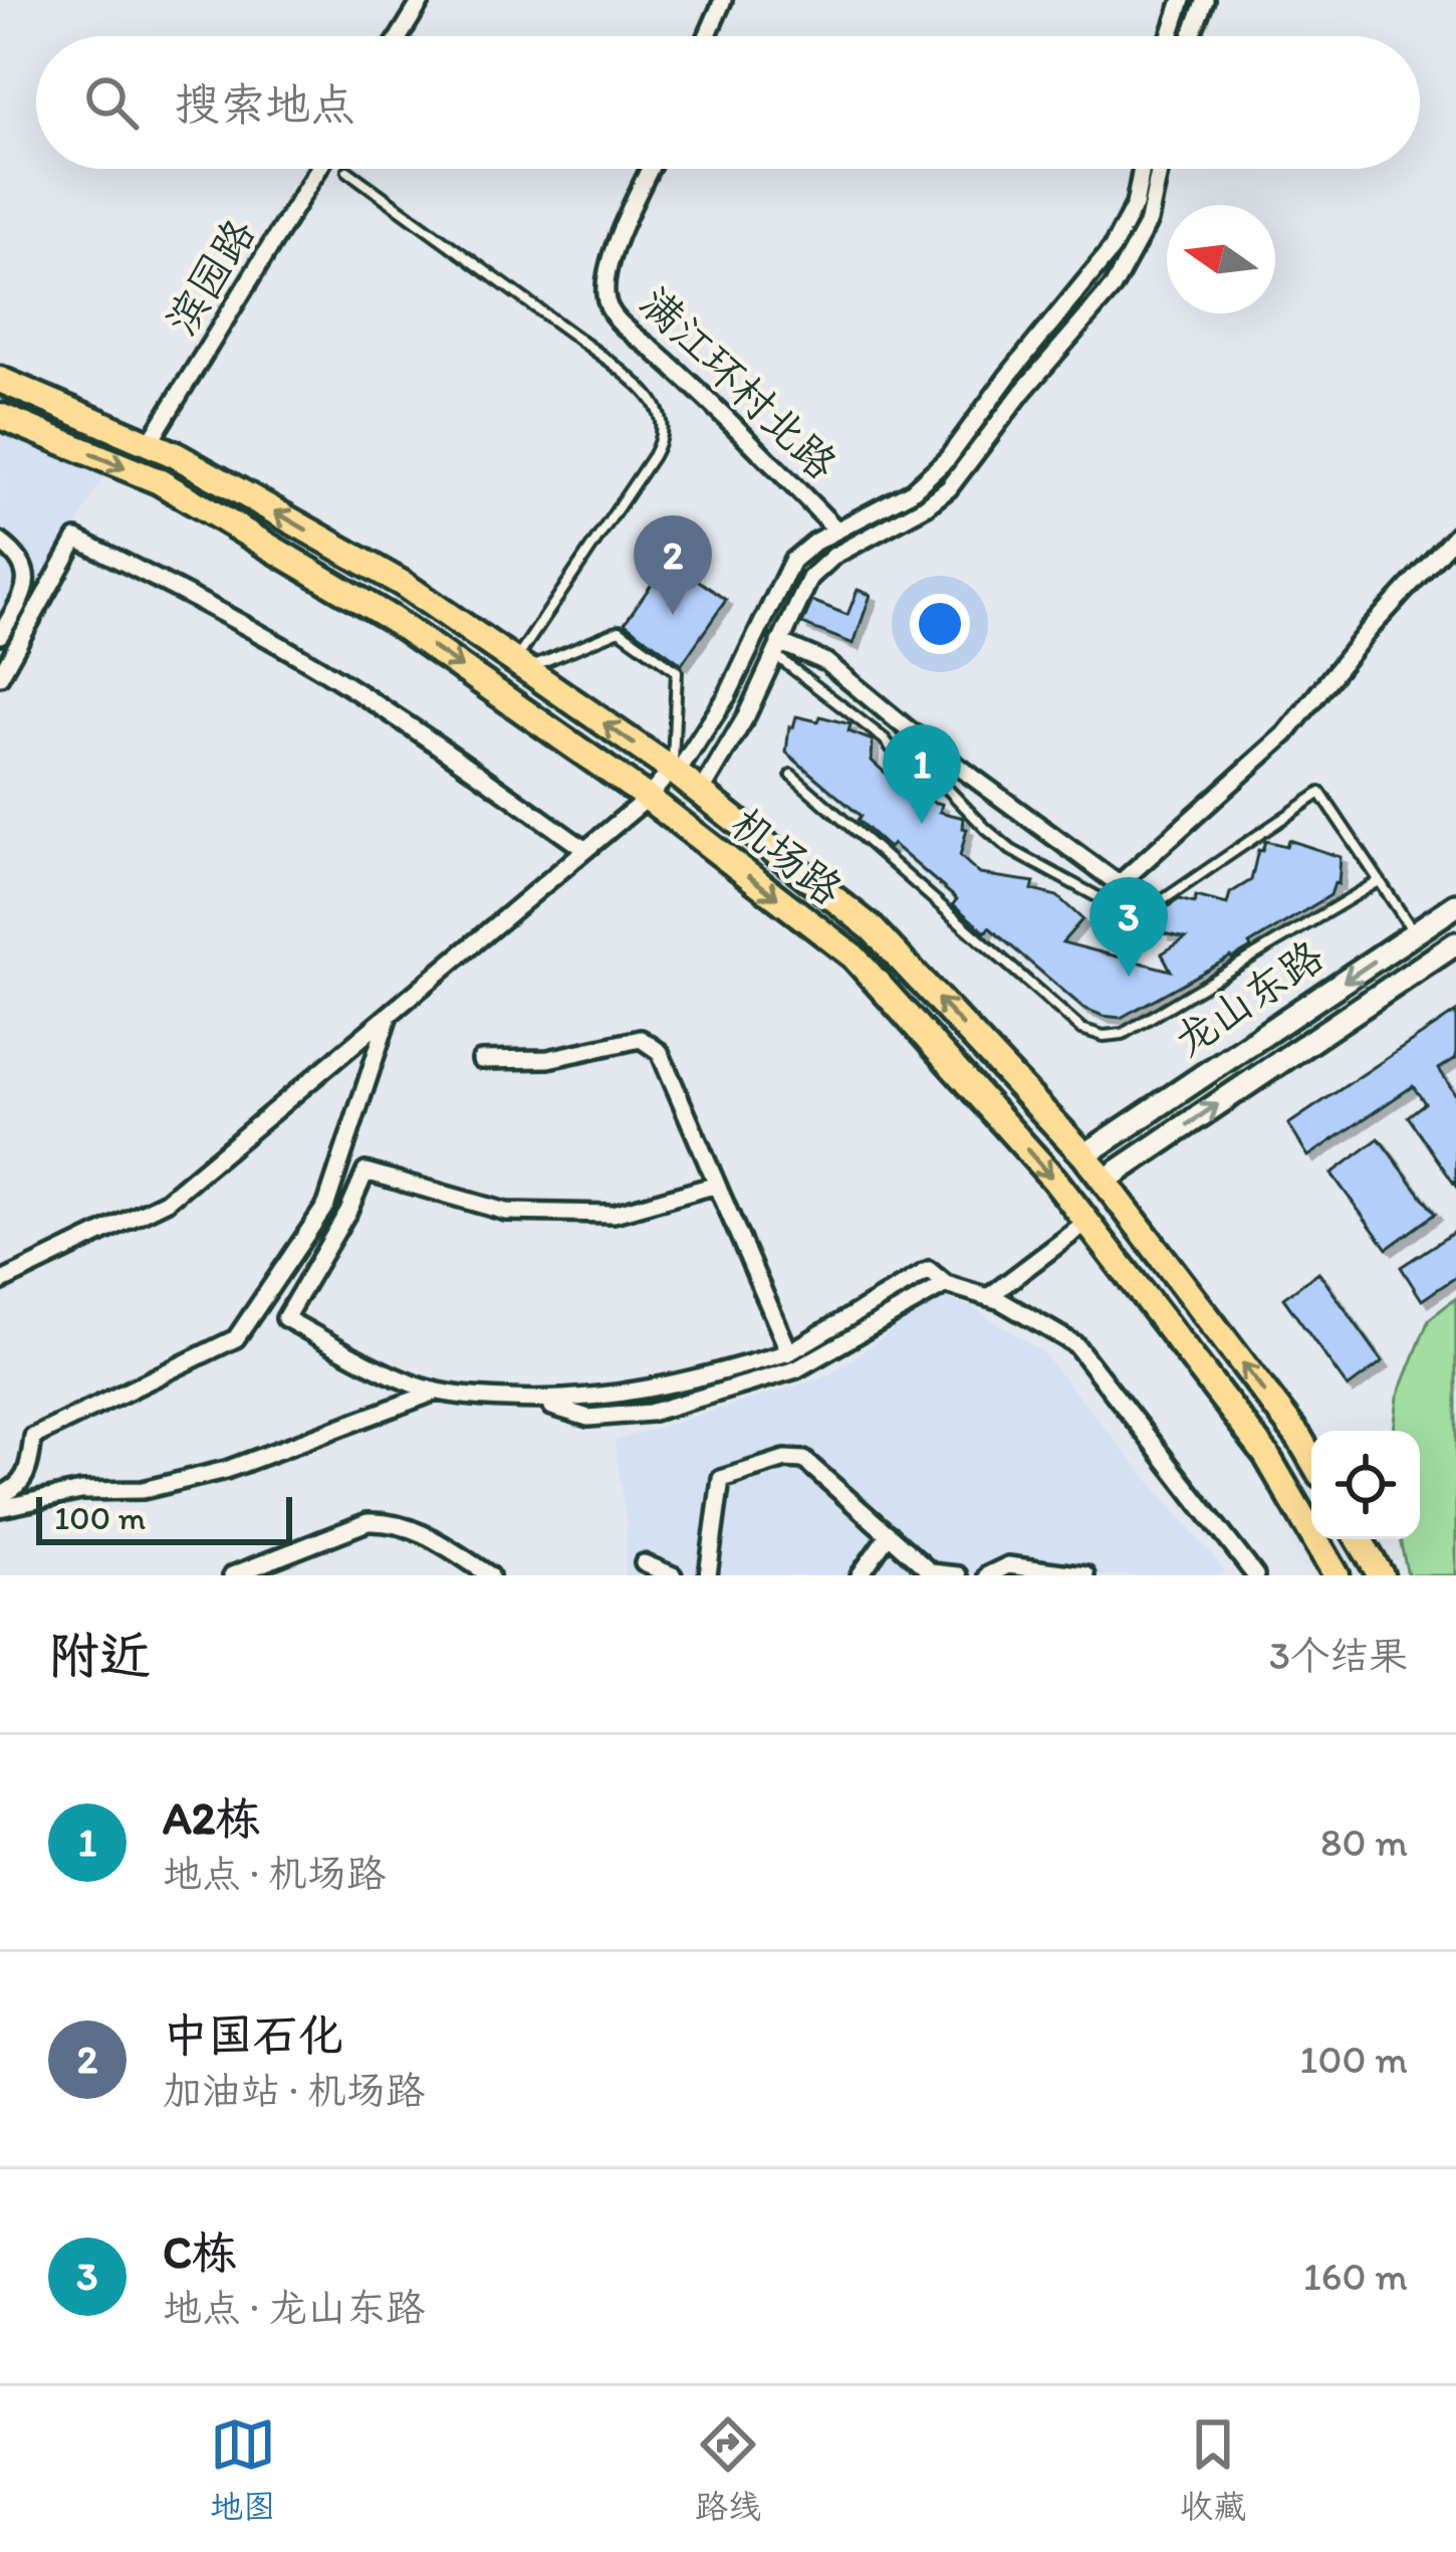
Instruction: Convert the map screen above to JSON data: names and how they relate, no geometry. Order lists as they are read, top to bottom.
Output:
{
  "streets": {
    "main road": ["机场路", "龙山东路"],
    "street": ["滨园路", "满江环村北路"]
  },
  "crossings": [
    ["滨园路", "机场路"],
    ["机场路", "龙山东路"]
  ],
  "scale_bar": "100 m",
  "north": "left",
  "page": {
    "search": "搜索地点",
    "pins": ["2", "1", "3"],
    "scale": "100 m",
    "heading": ["附近", "3个结果"],
    "list": [
      {
        "mark": "1",
        "name": "A2栋",
        "note": "地点 · 机场路",
        "value": "80 m"
      },
      {
        "mark": "2",
        "name": "中国石化",
        "note": "加油站 · 机场路",
        "value": "100 m"
      },
      {
        "mark": "3",
        "name": "C栋",
        "note": "地点 · 龙山东路",
        "value": "160 m"
      }
    ],
    "nav": ["地图", "路线", "收藏"]
  }
}
